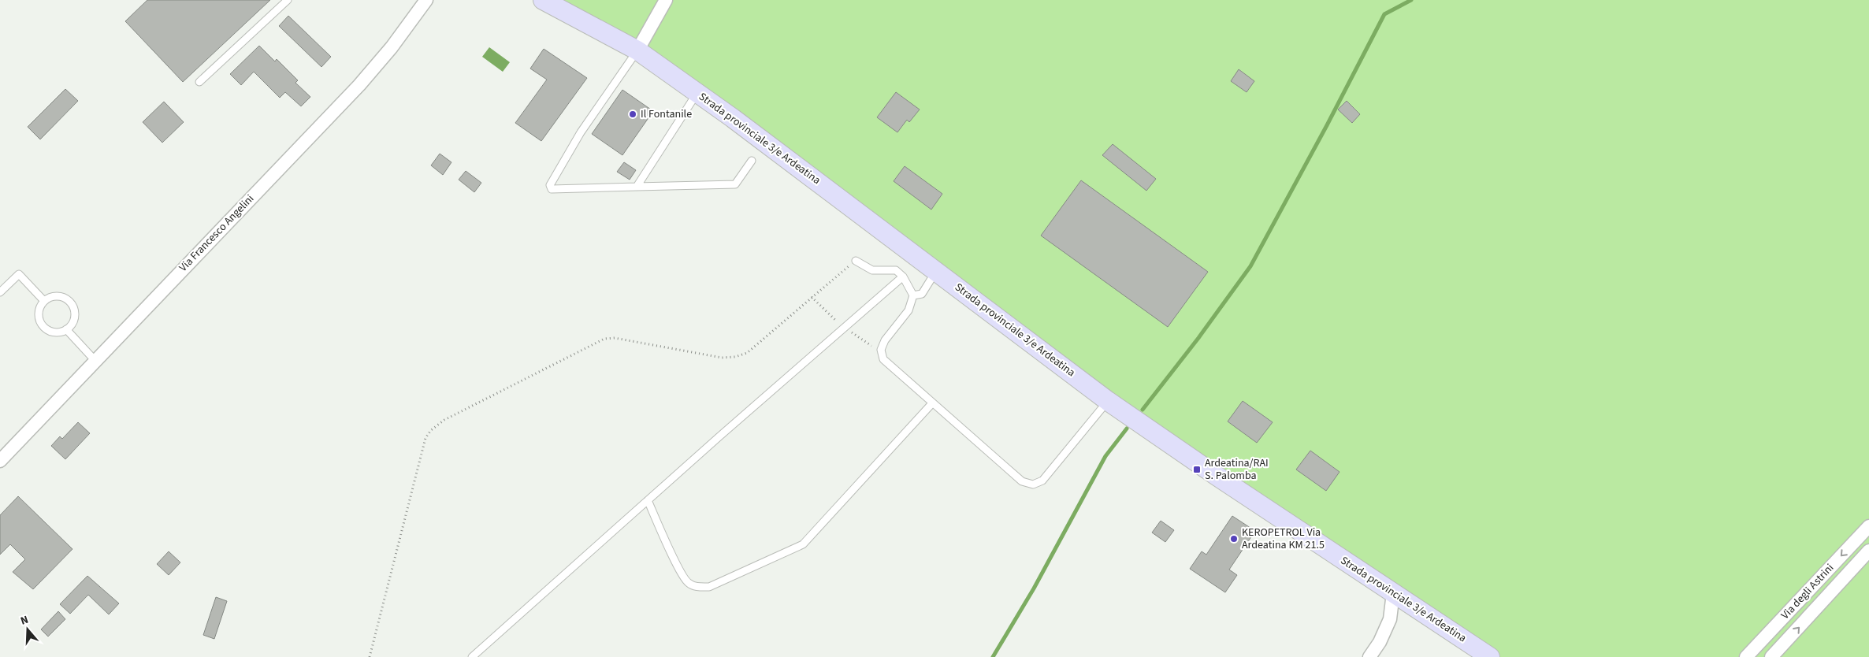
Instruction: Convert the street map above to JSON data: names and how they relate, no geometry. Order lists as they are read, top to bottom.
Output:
{
  "streets": {
    "main road": ["Strada provinciale 3/e Ardeatina"],
    "street": ["Via Francesco Angelini", "Via degli Astrini"]
  },
  "places": {
    "other": ["Il Fontanile", "KEROPETROL Via Ardeatina KM 21.5"],
    "transit": ["Ardeatina/RAI S. Palomba"]
  },
  "north": "top"
}
